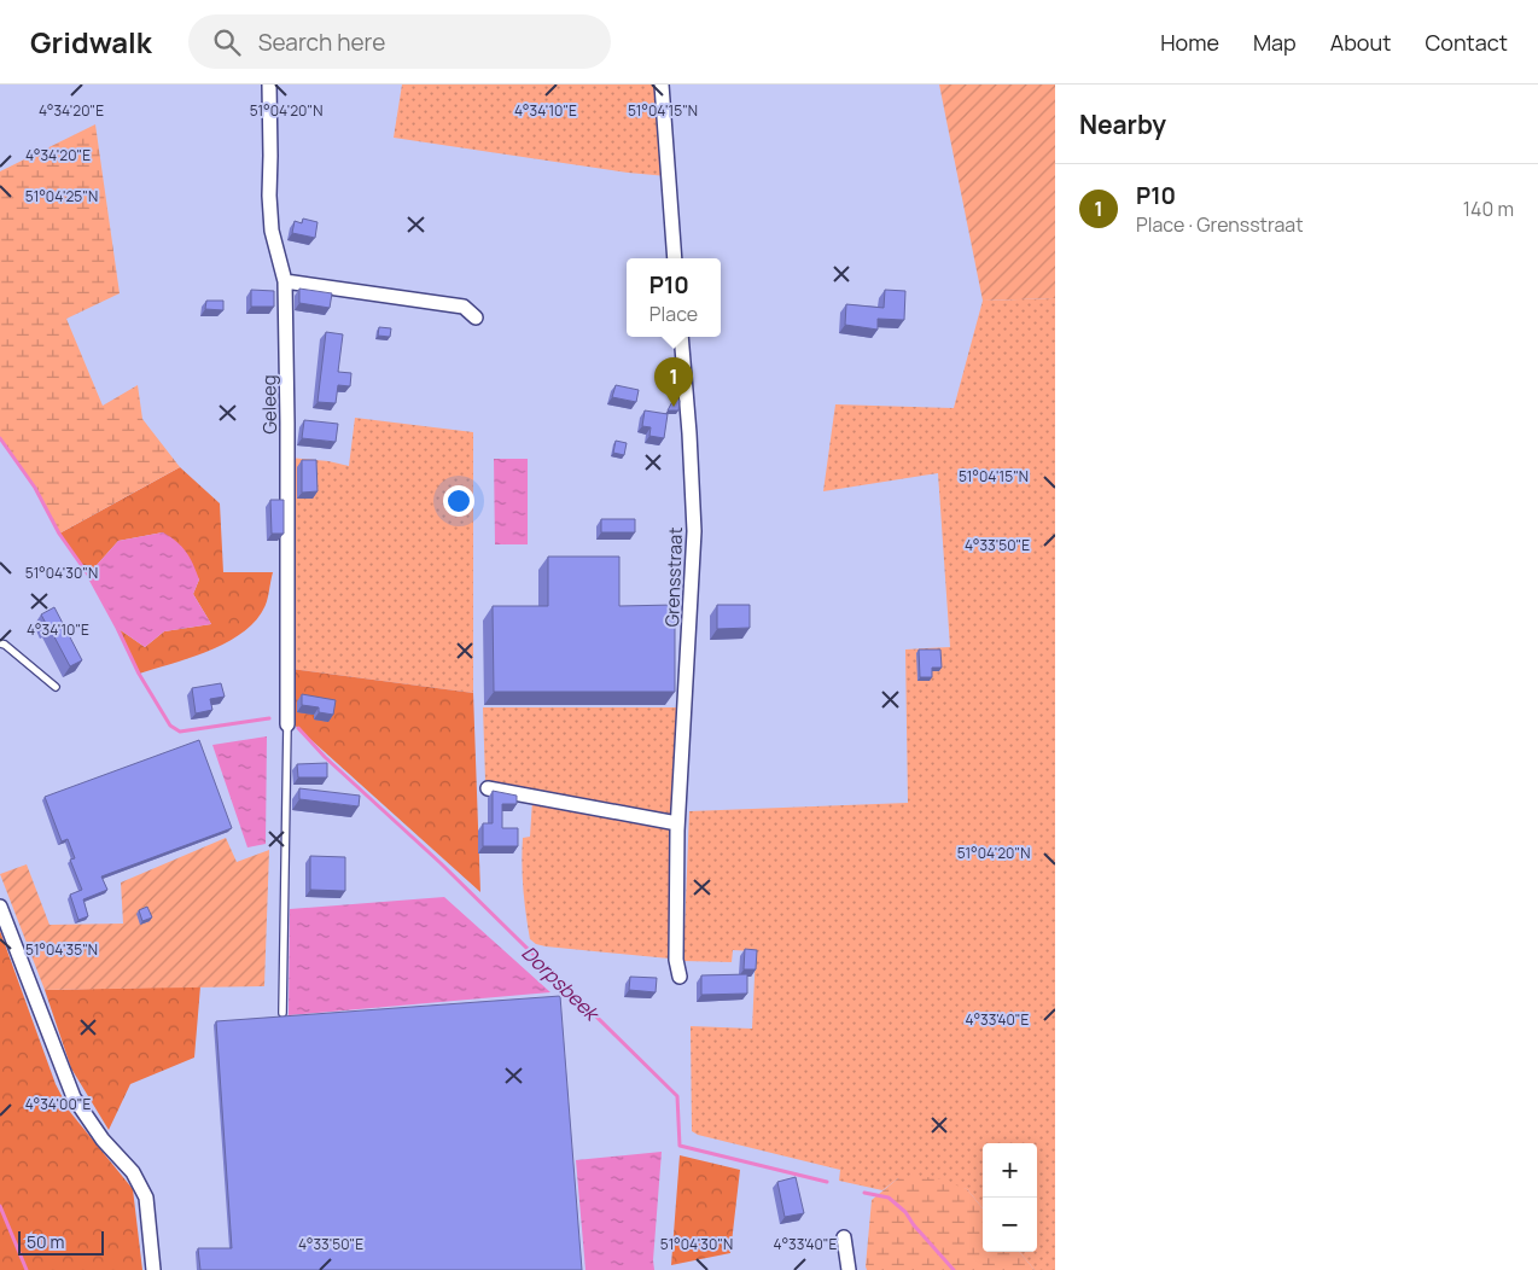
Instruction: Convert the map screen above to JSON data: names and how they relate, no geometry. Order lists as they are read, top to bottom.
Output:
{
  "streets": {
    "street": ["Geleeg", "Grensstraat"]
  },
  "water": ["Dorpsbeek"],
  "scale_bar": "50 m",
  "page": {
    "header": "Gridwalk",
    "search": "Search here",
    "nav": [
      "Home",
      "Map",
      "About",
      "Contact"
    ],
    "heading": "Nearby",
    "list": [
      {
        "mark": "1",
        "name": "P10",
        "note": "Place · Grensstraat",
        "value": "140 m"
      }
    ],
    "popup": ["P10", "Place"],
    "pins": "1",
    "map_buttons": ["+", "−"],
    "scale": "50 m"
  },
  "coordinates": [
    "4°34'20\"E",
    "51°04'20\"N",
    "51°04'15\"N",
    "4°34'10\"E",
    "51°04'25\"N",
    "4°33'50\"E",
    "51°04'30\"N",
    "51°04'35\"N",
    "4°33'40\"E",
    "4°34'00\"E"
  ]
}
